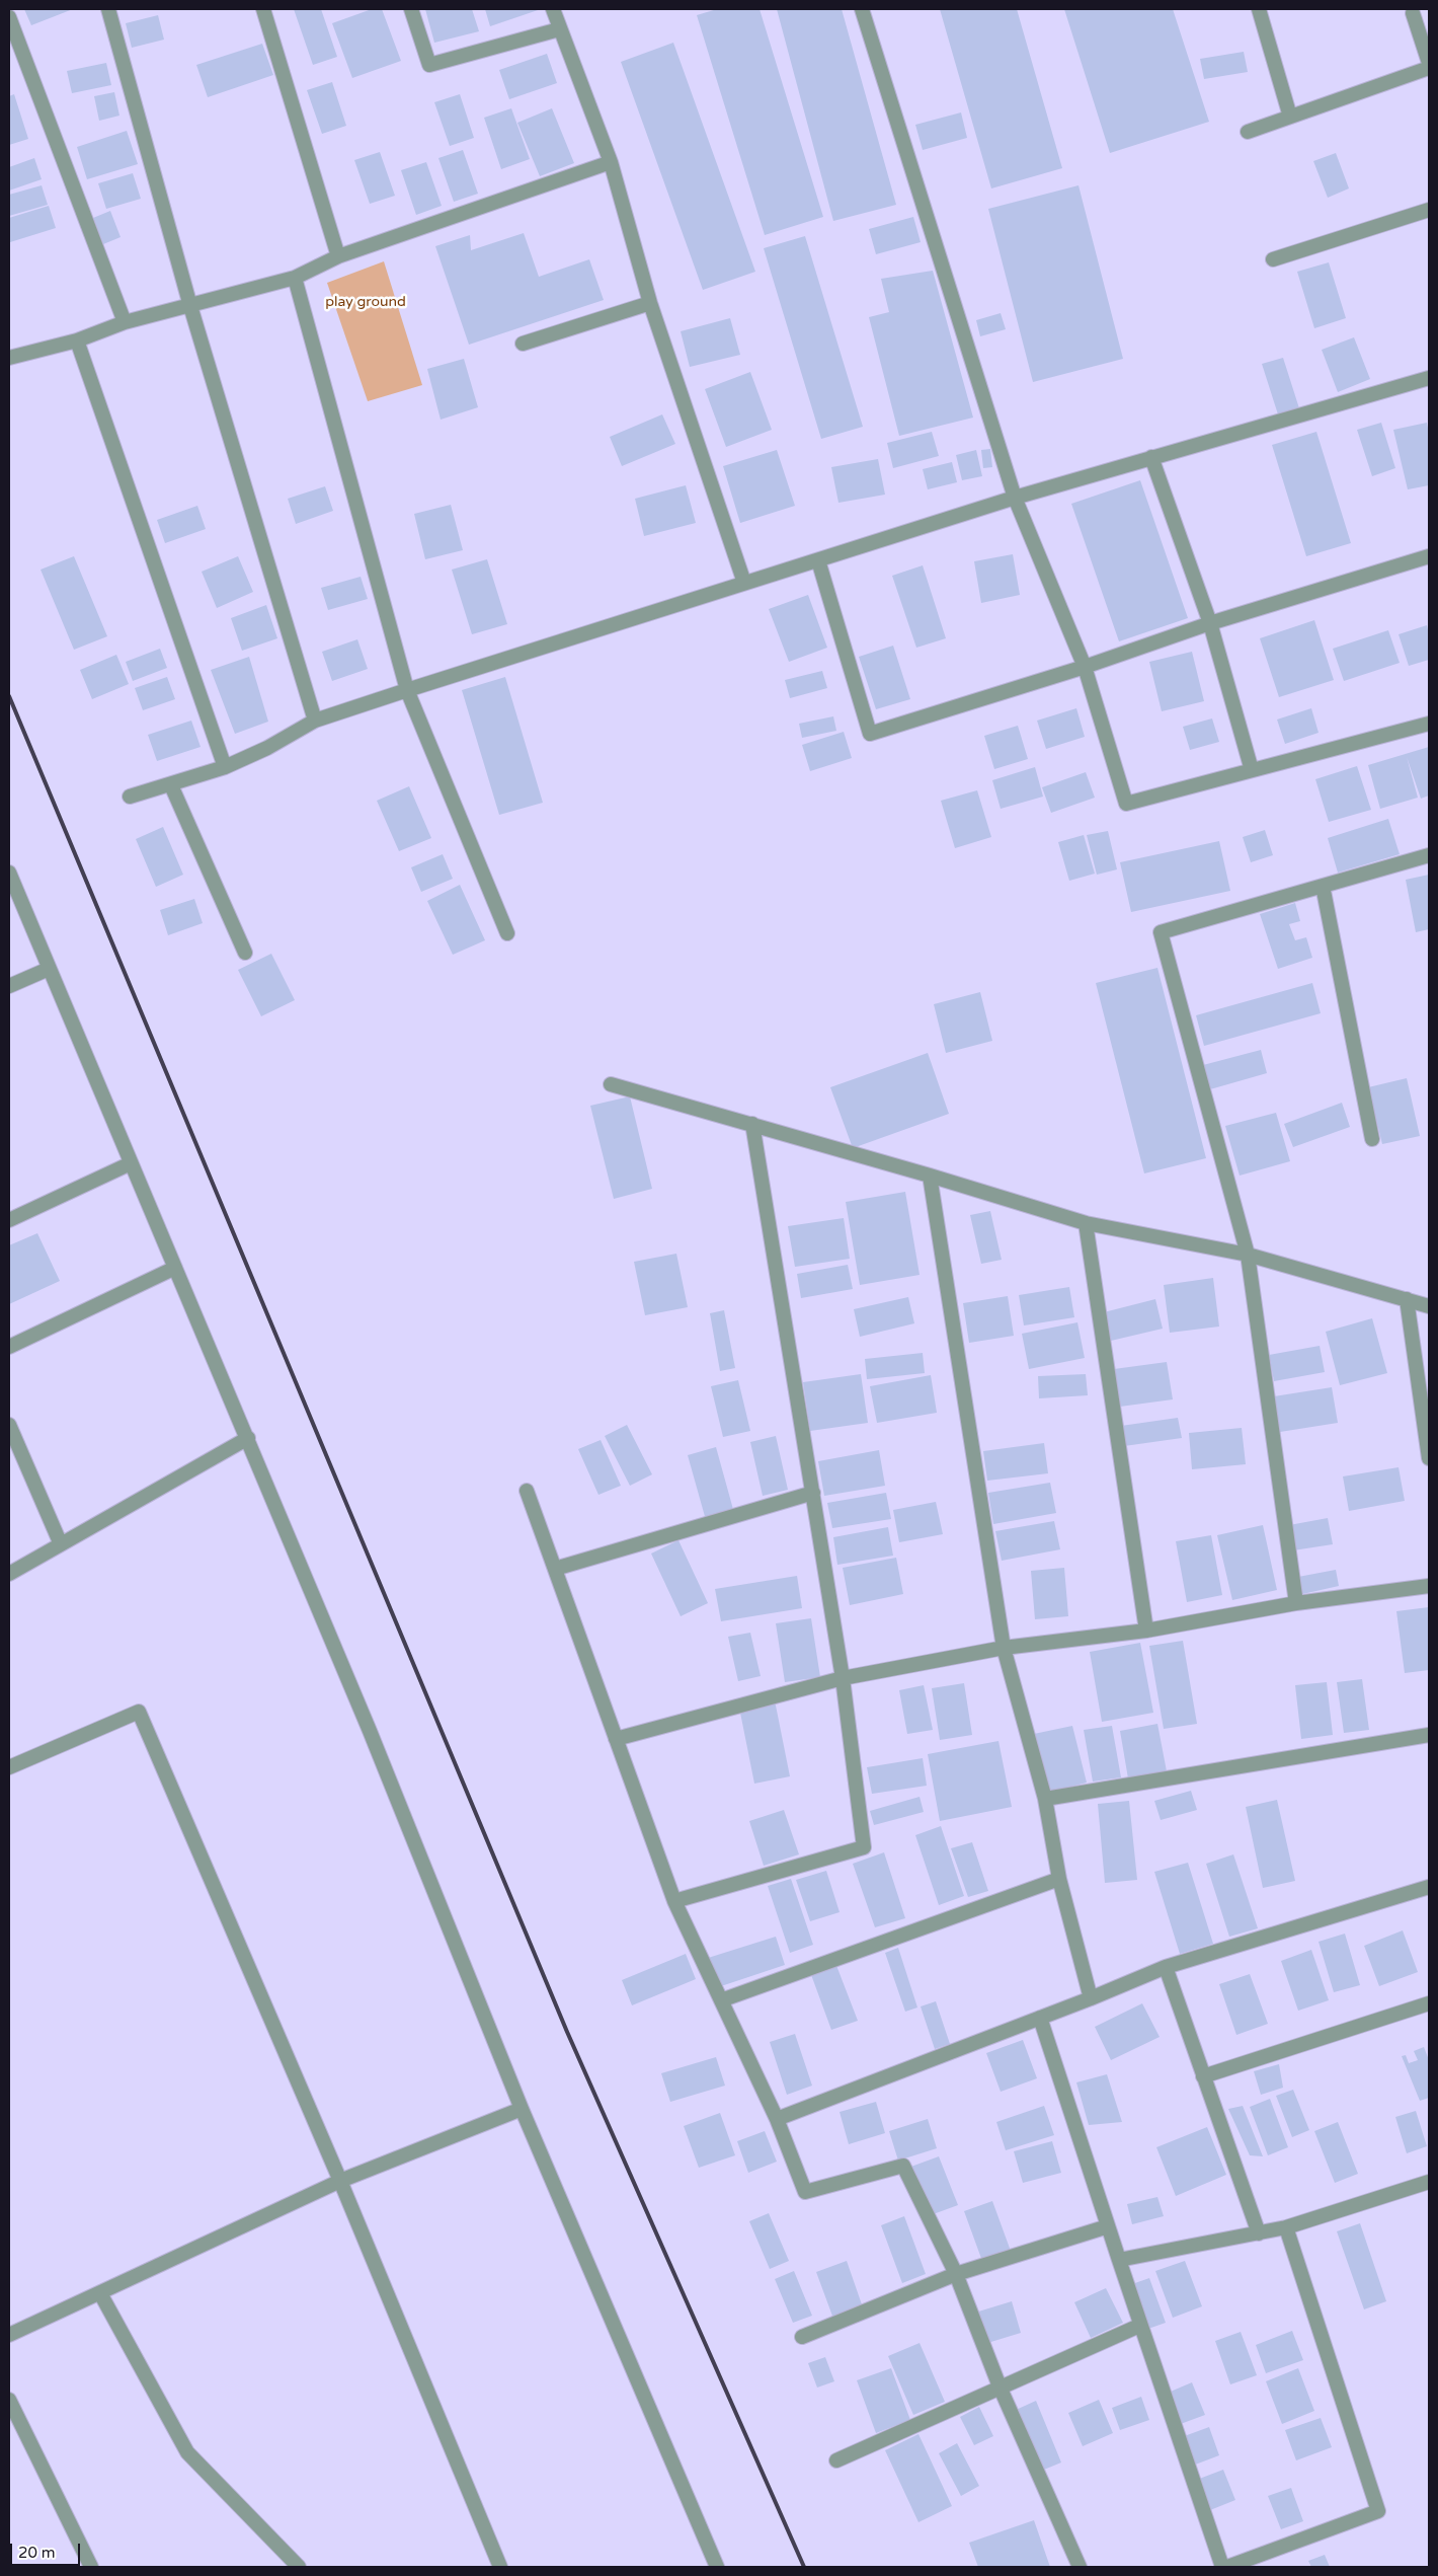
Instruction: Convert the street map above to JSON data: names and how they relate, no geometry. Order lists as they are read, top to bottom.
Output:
{
  "parks": ["play ground"],
  "scale_bar": "20 m"
}
